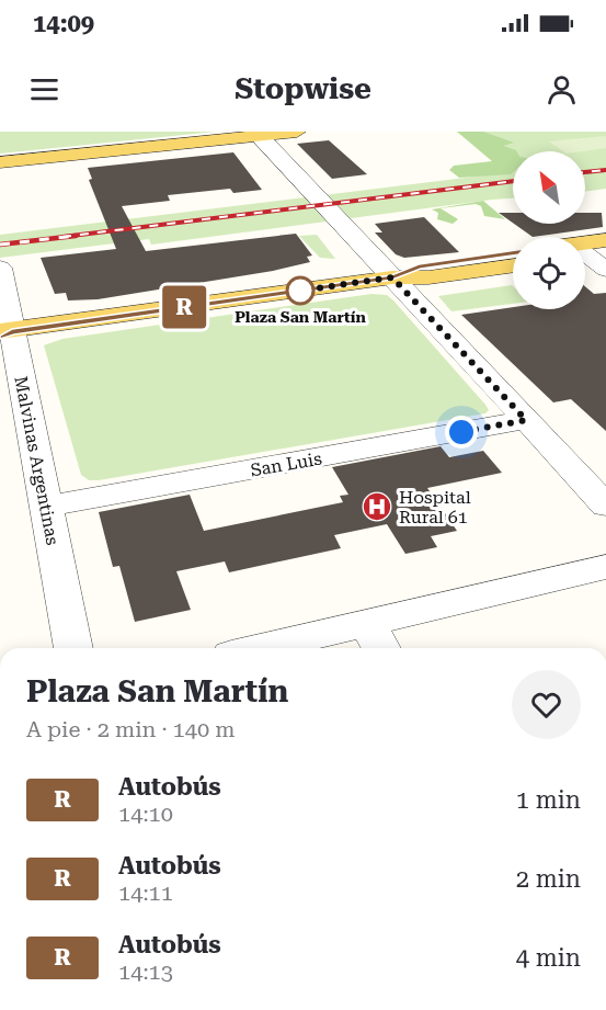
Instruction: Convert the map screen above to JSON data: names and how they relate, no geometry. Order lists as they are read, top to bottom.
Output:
{
  "streets": {
    "street": ["Malvinas Argentinas", "San Luis"]
  },
  "crossings": [
    ["Malvinas Argentinas", "San Luis"]
  ],
  "places": {
    "other": ["Plaza San Martín"],
    "hospital": ["Hospital Rural 61"]
  },
  "lines": ["bus line R"],
  "north": "top left",
  "page": {
    "status": "14:09",
    "header": "Stopwise",
    "on_map": "R",
    "heading": ["Plaza San Martín", "A pie · 2 min · 140 m"],
    "list": [
      {
        "mark": "R",
        "name": "Autobús",
        "note": "14:10",
        "value": "1 min"
      },
      {
        "mark": "R",
        "name": "Autobús",
        "note": "14:11",
        "value": "2 min"
      },
      {
        "mark": "R",
        "name": "Autobús",
        "note": "14:13",
        "value": "4 min"
      }
    ]
  }
}
